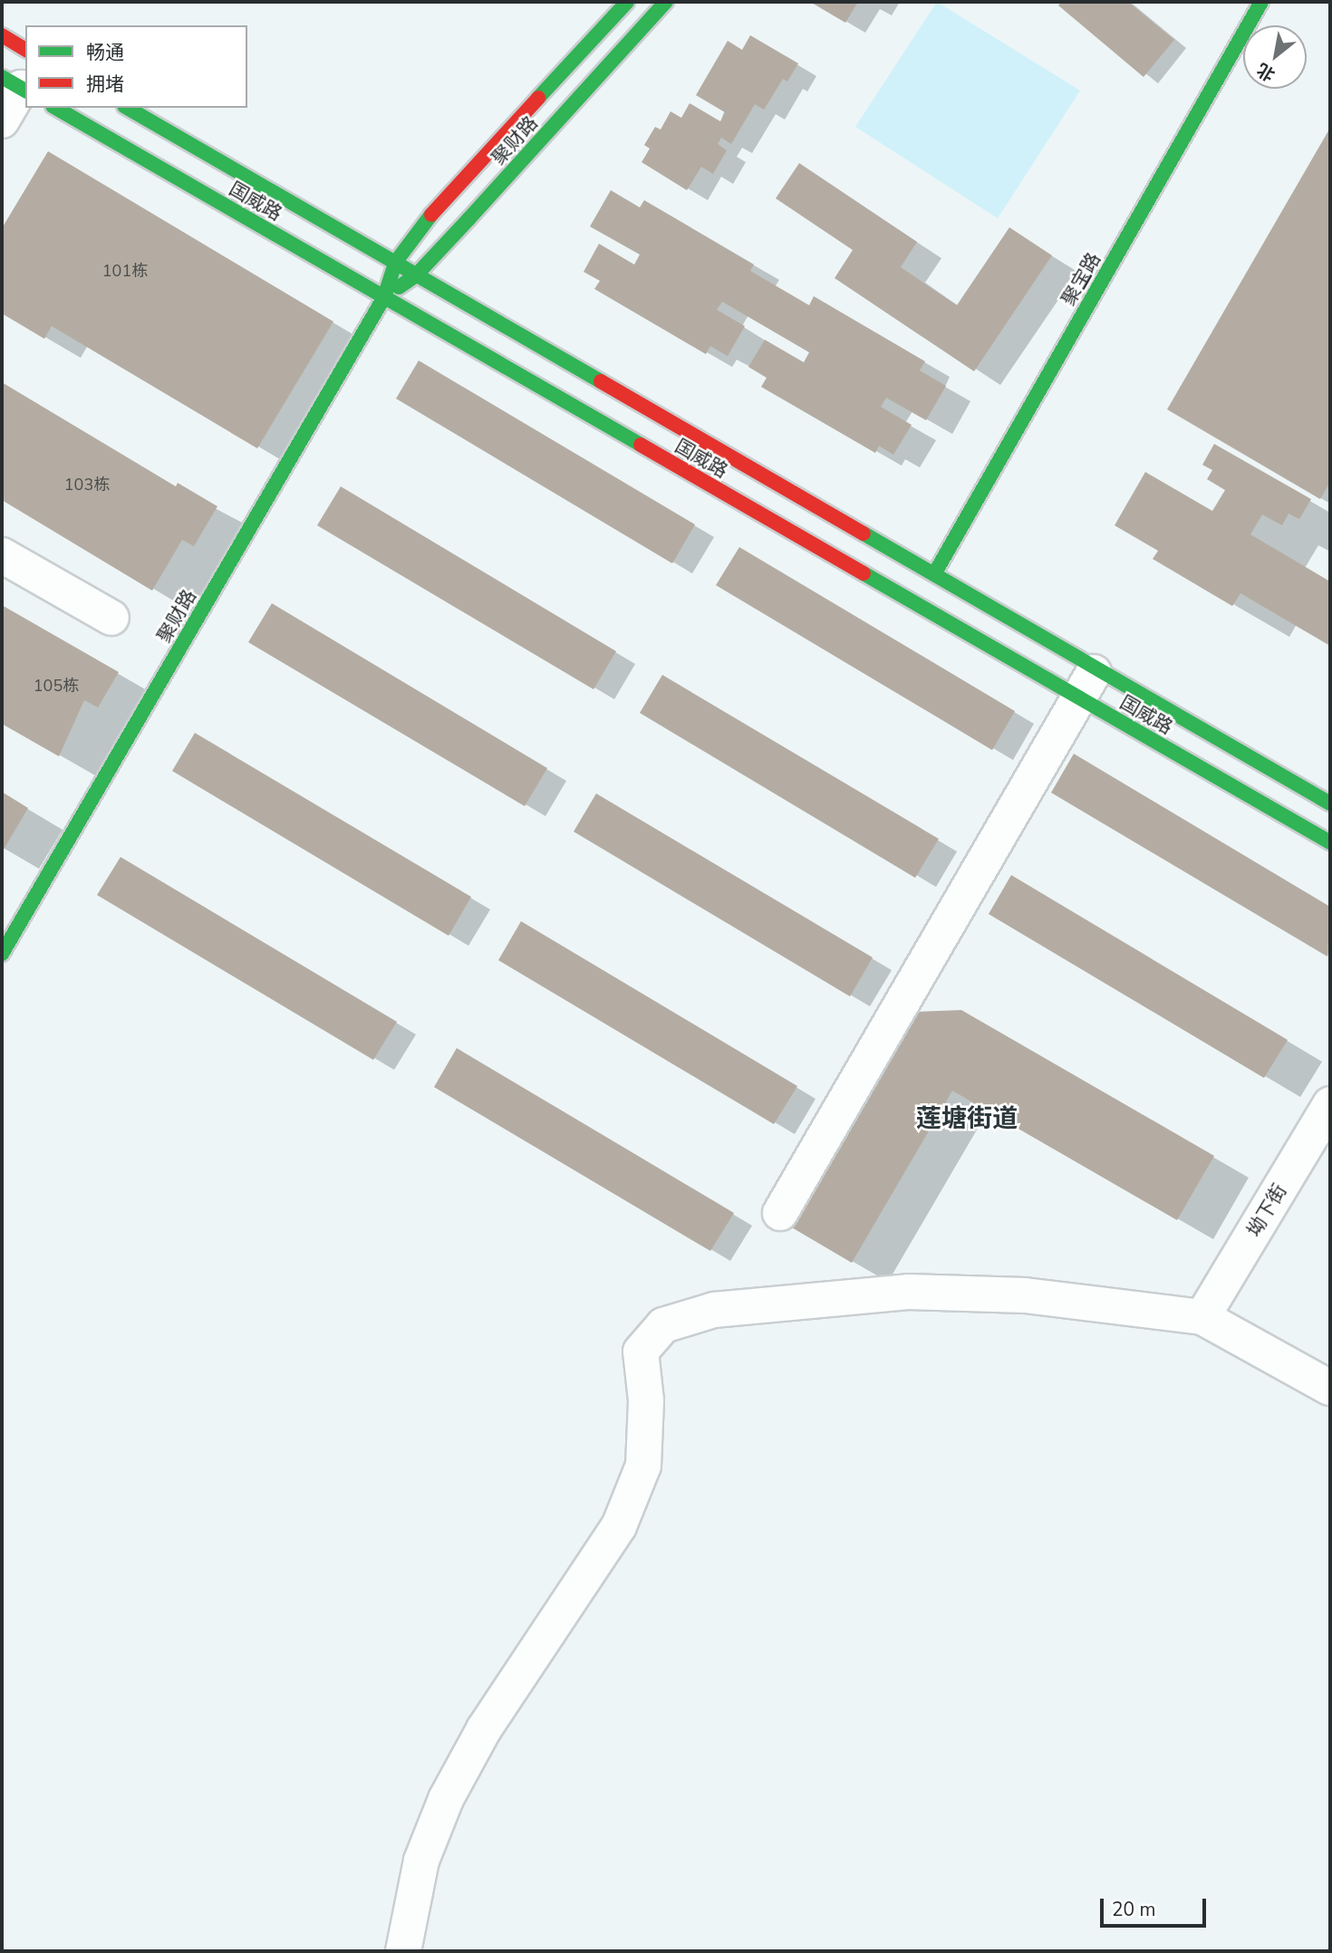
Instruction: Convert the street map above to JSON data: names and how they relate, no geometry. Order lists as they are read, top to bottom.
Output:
{
  "streets": {
    "street": [
      "聚财路",
      "国威路",
      "聚宝路",
      "坳下街"
    ]
  },
  "crossings": [
    ["聚财路", "国威路"],
    ["国威路", "聚宝路"]
  ],
  "districts": ["莲塘街道"],
  "house_numbers": ["101栋", "103栋", "105栋"],
  "legend": ["畅通", "拥堵"],
  "scale_bar": "20 m",
  "north": "bottom left"
}
